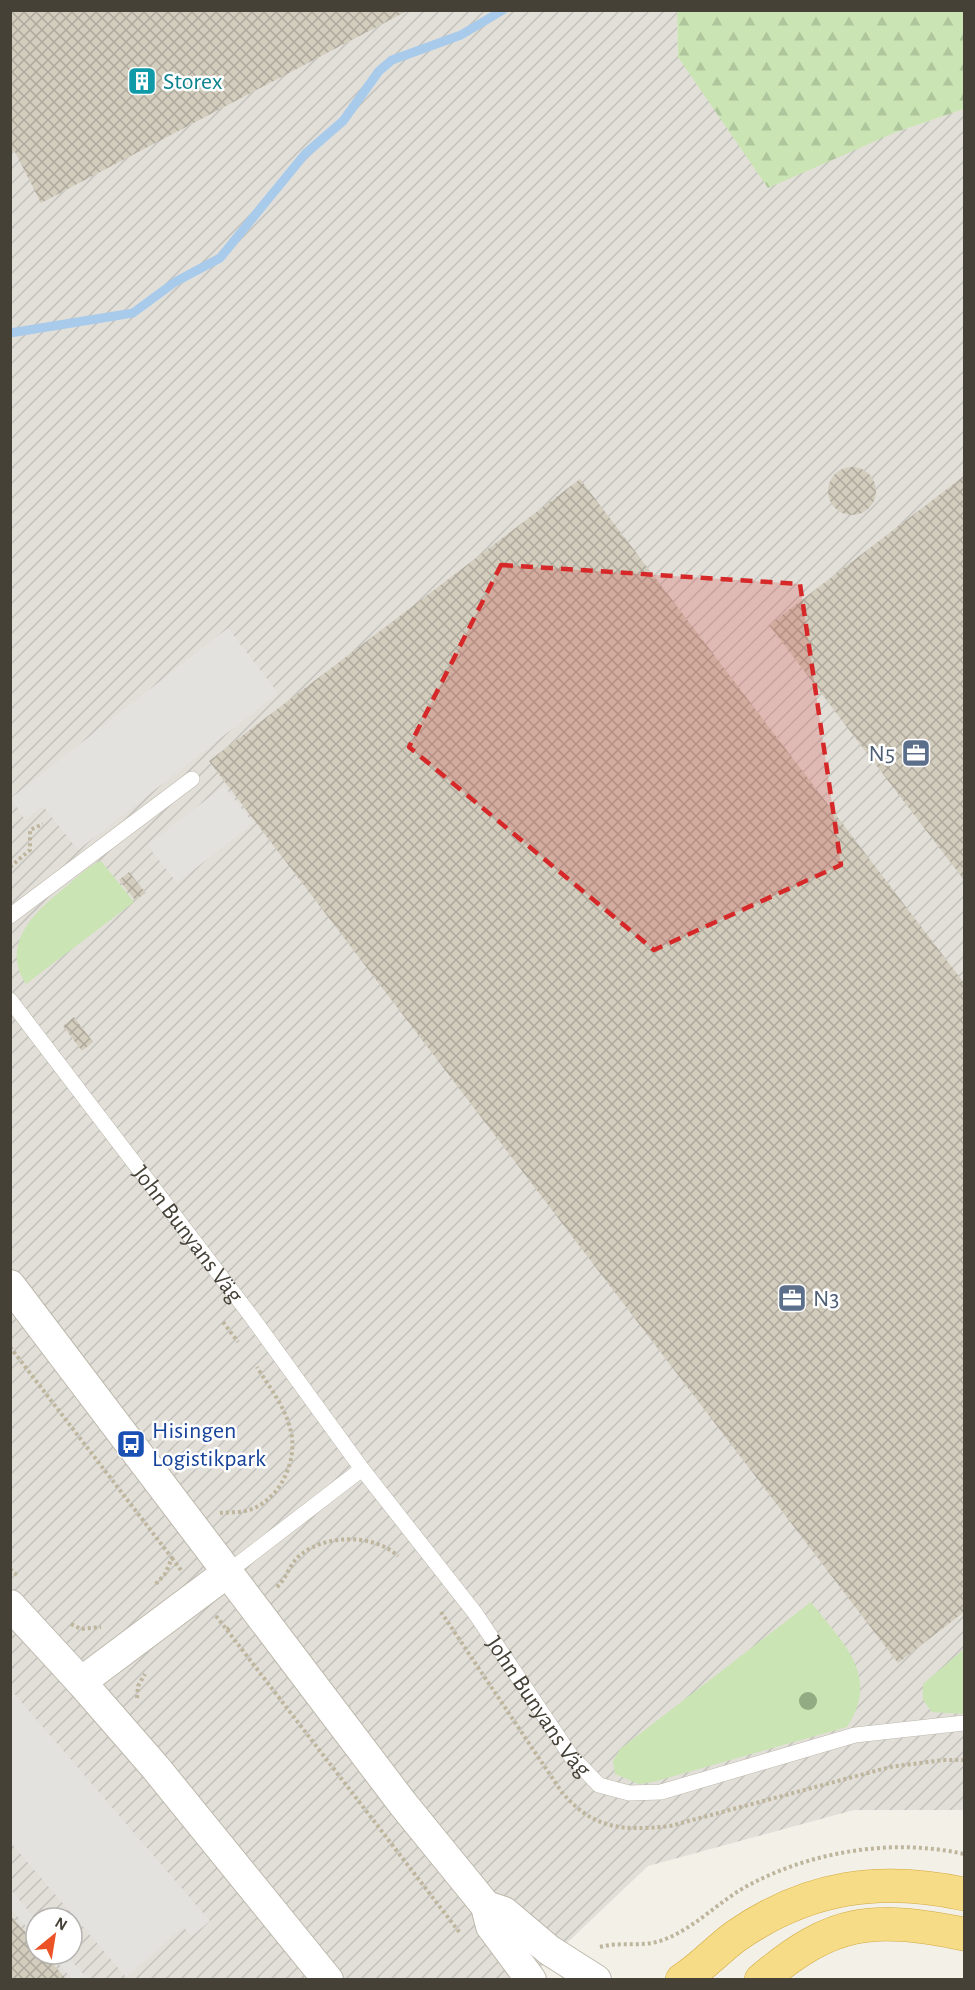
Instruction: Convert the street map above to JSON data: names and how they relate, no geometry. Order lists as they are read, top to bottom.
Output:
{
  "streets": {
    "lane": ["John Bunyans Väg"]
  },
  "places": {
    "building": ["Storex"],
    "office": ["N5", "N3"],
    "bus stop": ["Hisingen Logistikpark"]
  },
  "north": "top right"
}
